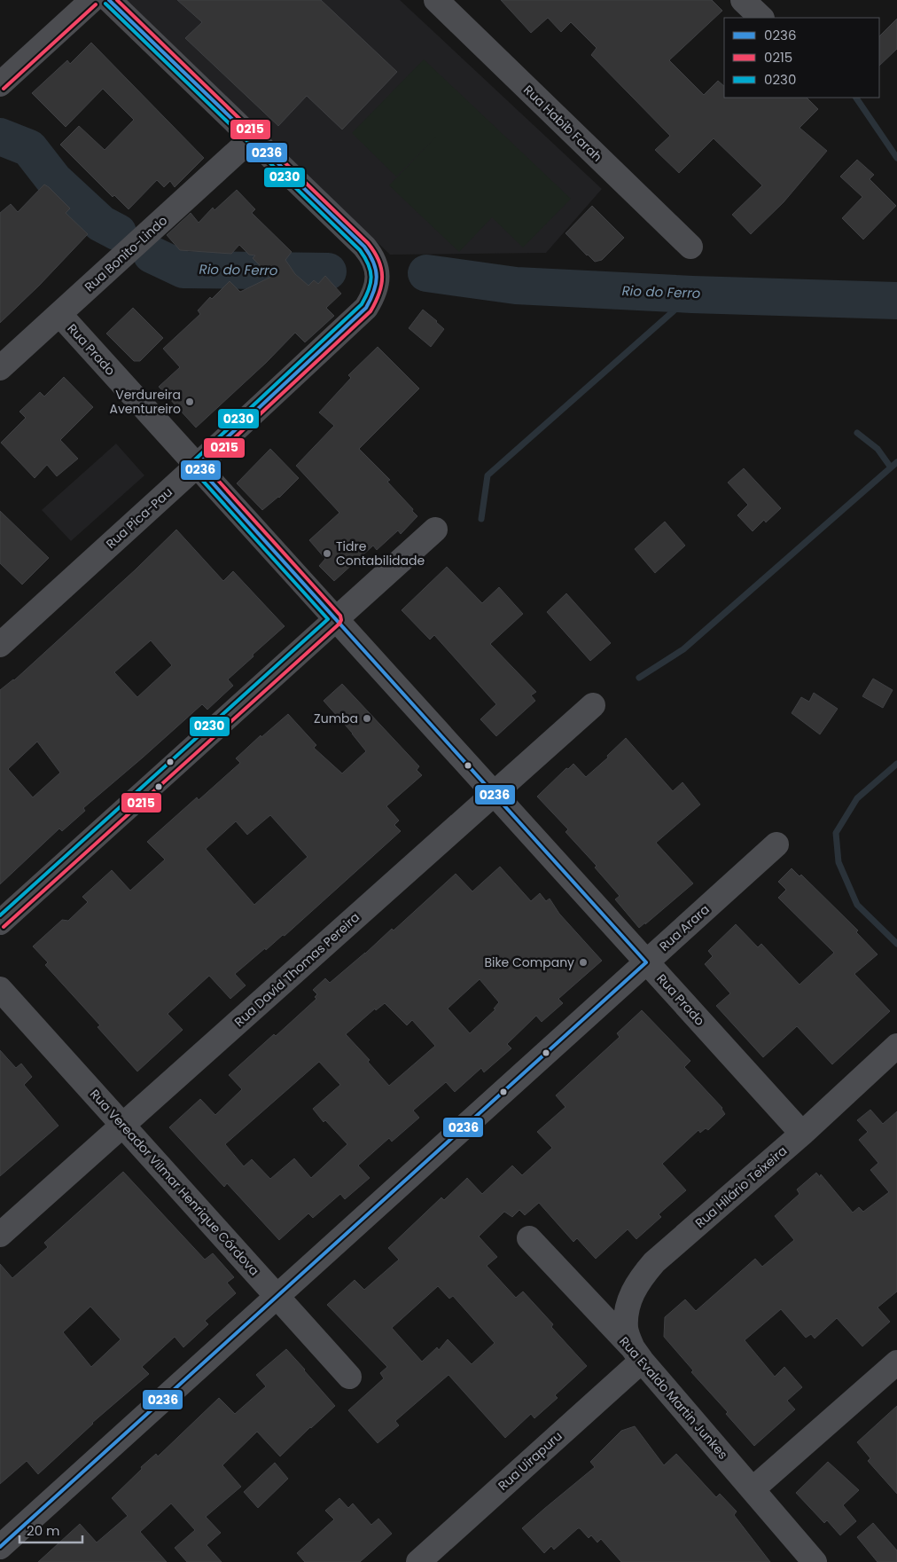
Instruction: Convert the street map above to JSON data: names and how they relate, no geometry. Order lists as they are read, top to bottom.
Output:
{
  "streets": {
    "street": [
      "Rua Habib Farah",
      "Rua Bonito-Lindo",
      "Rua Prado",
      "Rua Pica-Pau",
      "Rua Arara",
      "Rua David Thomas Pereira",
      "Rua Vereador Vilmar Henrique Córdova",
      "Rua Hilário Teixeira",
      "Rua Evaldo Martin Junkes",
      "Rua Uirapuru"
    ]
  },
  "crossings": [
    ["Rua Bonito-Lindo", "Rua Prado"],
    ["Rua Bonito-Lindo", "Rua Pica-Pau"],
    ["Rua Prado", "Rua Pica-Pau"],
    ["Rua Prado", "Rua Arara"],
    ["Rua Prado", "Rua David Thomas Pereira"],
    ["Rua Prado", "Rua Hilário Teixeira"],
    ["Rua Arara", "Rua Vereador Vilmar Henrique Córdova"],
    ["Rua David Thomas Pereira", "Rua Vereador Vilmar Henrique Córdova"],
    ["Rua Hilário Teixeira", "Rua Evaldo Martin Junkes"],
    ["Rua Hilário Teixeira", "Rua Uirapuru"],
    ["Rua Evaldo Martin Junkes", "Rua Uirapuru"]
  ],
  "water": ["Rio do Ferro"],
  "places": [
    "Verdureira Aventureiro",
    "Tidre Contabilidade",
    "Zumba",
    "Bike Company"
  ],
  "lines": ["transit line 0236", "transit line 0215", "transit line 0230"],
  "legend": ["0236", "0215", "0230"],
  "scale_bar": "20 m"
}
